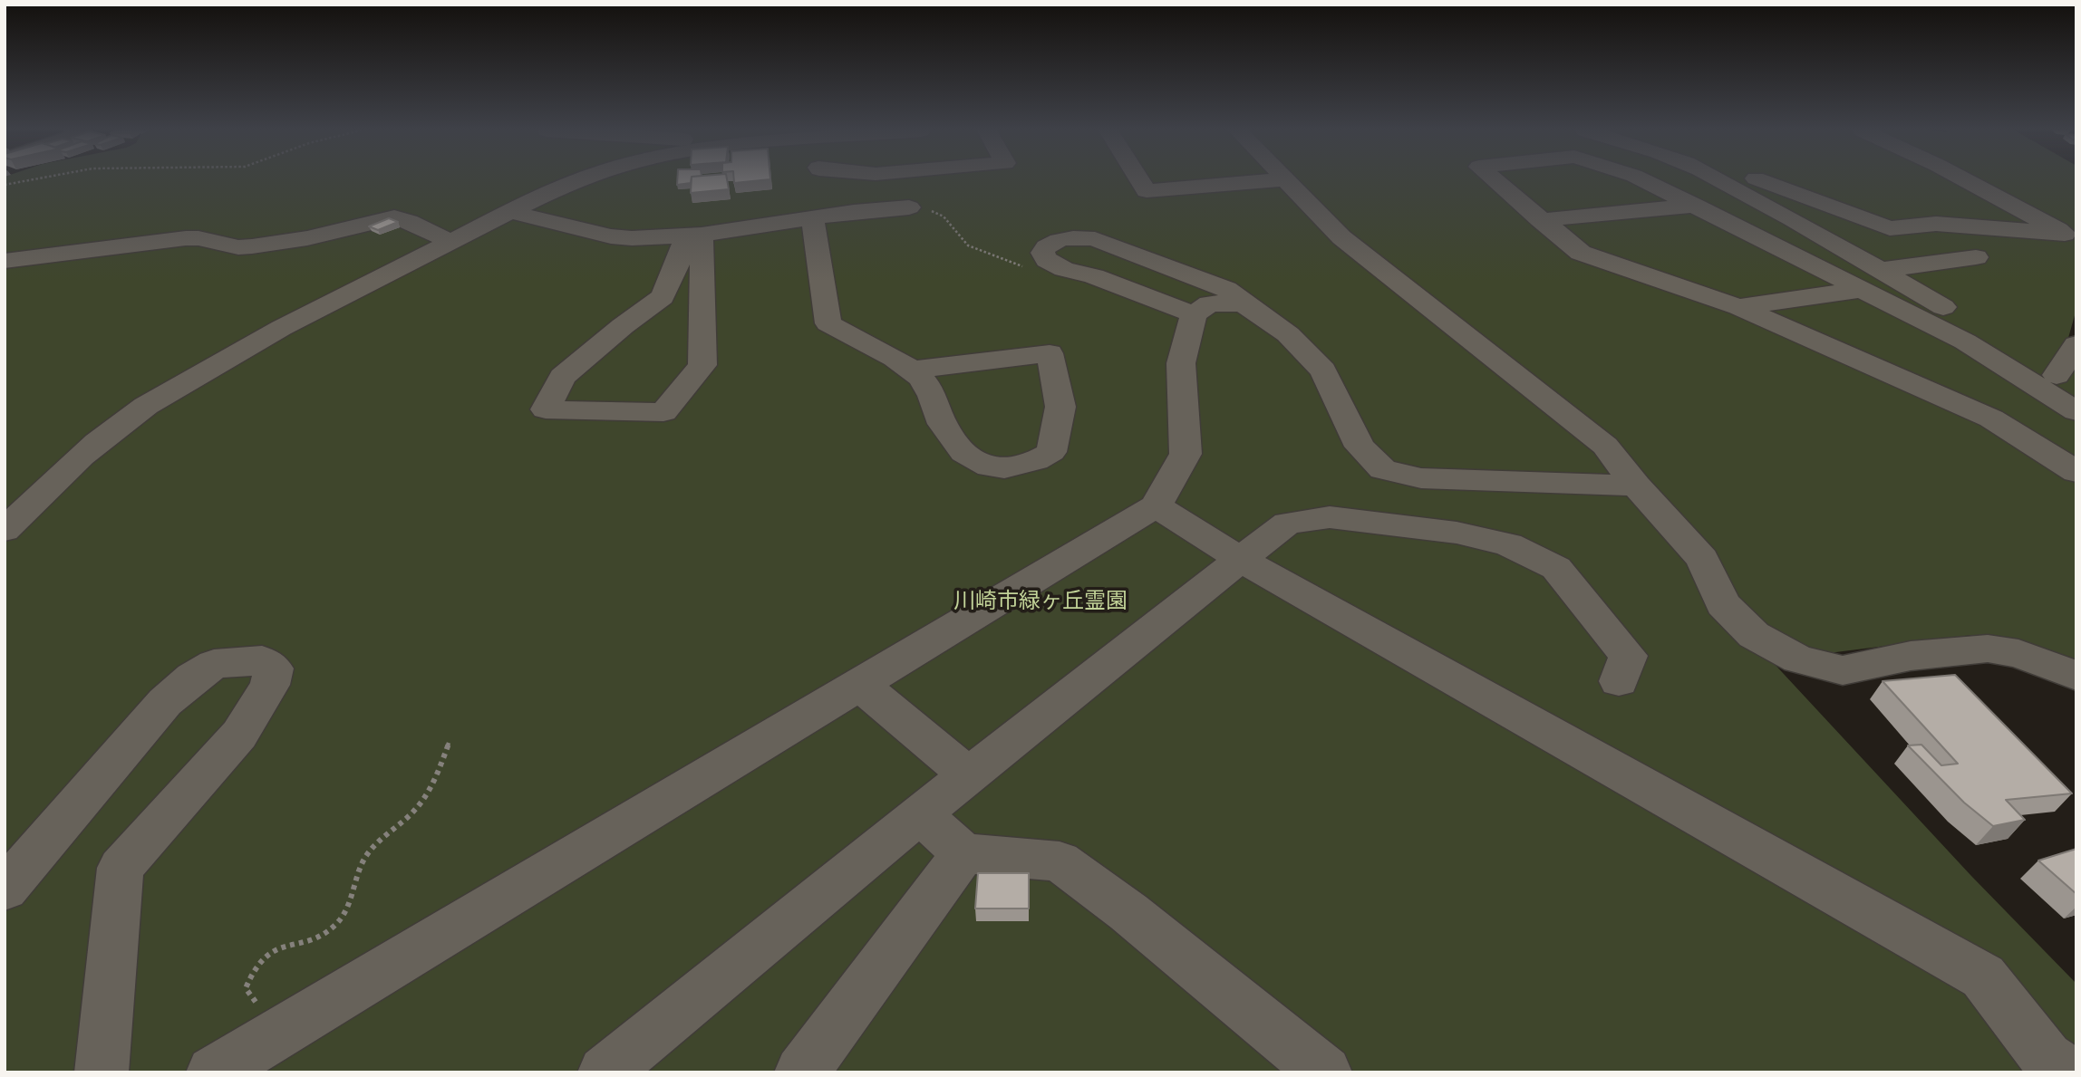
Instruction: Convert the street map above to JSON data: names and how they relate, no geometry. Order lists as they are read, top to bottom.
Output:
{
  "parks": ["川崎市緑ヶ丘霊園"]
}
